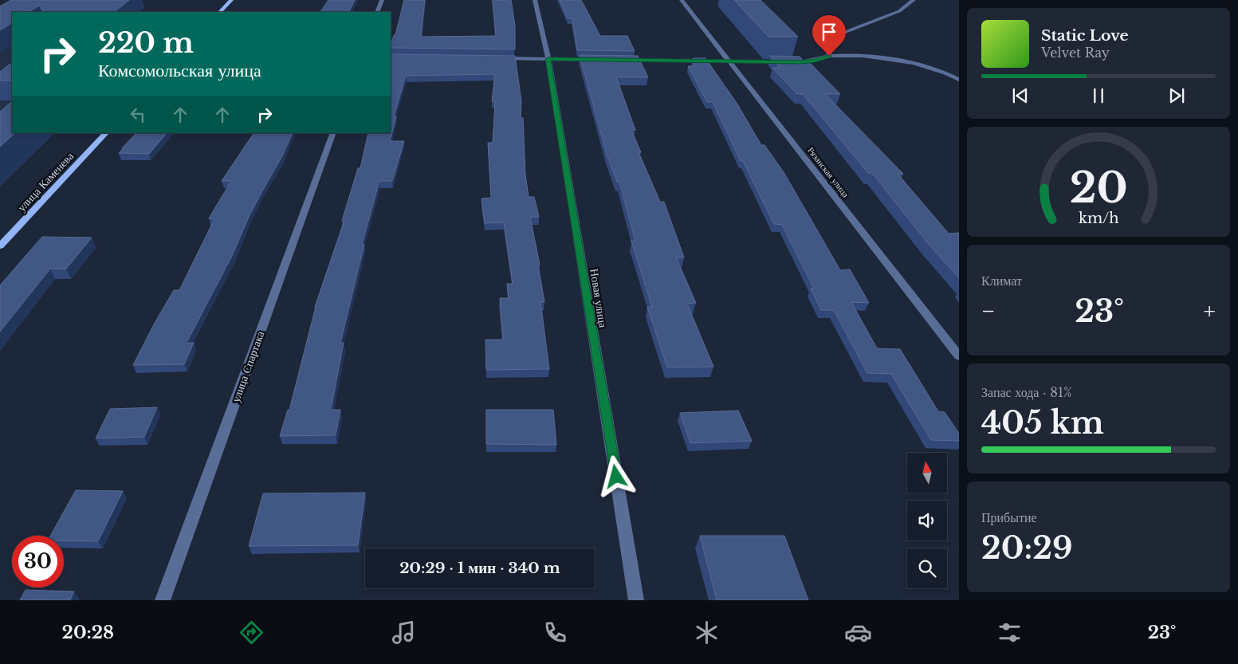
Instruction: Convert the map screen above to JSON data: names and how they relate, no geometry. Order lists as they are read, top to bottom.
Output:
{
  "streets": {
    "main road": ["улица Каменева"],
    "street": ["Рязанская улица", "Новая улица", "улица Спартака"]
  },
  "north": "top",
  "page": {
    "turn": ["220 m", "Комсомольская улица"],
    "song": ["Static Love", "Velvet Ray"],
    "tile": [
      "Климат",
      ["Запас хода · 81%", "405 km"],
      ["Прибытие", "20:29"]
    ],
    "heat": ["−", "23°", "+"],
    "limit": "30",
    "trip": "20:29 · 1 мин · 340 m",
    "tabs": ["20:28", "23°"],
    "gauge": ["20", "km/h"]
  }
}
